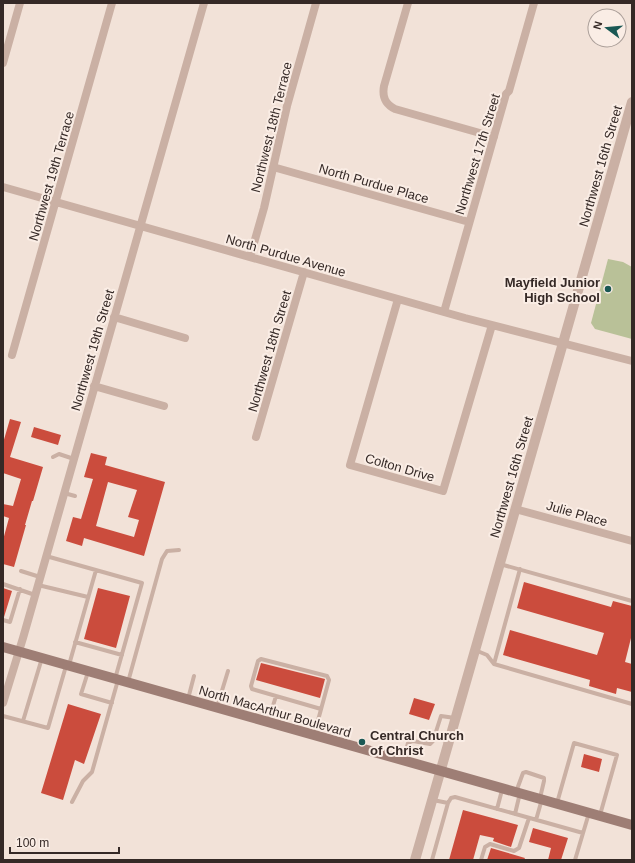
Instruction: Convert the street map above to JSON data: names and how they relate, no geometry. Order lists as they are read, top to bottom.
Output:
{
  "streets": {
    "main road": ["North MacArthur Boulevard"],
    "street": [
      "Northwest 18th Terrace",
      "Northwest 17th Street",
      "Northwest 16th Street",
      "Northwest 19th Terrace",
      "North Purdue Place",
      "North Purdue Avenue",
      "Northwest 19th Street",
      "Northwest 18th Street",
      "Colton Drive",
      "Julie Place"
    ]
  },
  "crossings": [
    ["Northwest 18th Terrace", "North Purdue Place"],
    ["Northwest 18th Terrace", "North Purdue Avenue"],
    ["Northwest 17th Street", "North Purdue Place"],
    ["Northwest 17th Street", "North Purdue Avenue"],
    ["Northwest 16th Street", "North Purdue Avenue"],
    ["Northwest 16th Street", "Julie Place"],
    ["Northwest 16th Street", "North MacArthur Boulevard"],
    ["Northwest 19th Terrace", "North Purdue Avenue"],
    ["North Purdue Avenue", "Northwest 19th Street"],
    ["North Purdue Avenue", "Northwest 18th Street"],
    ["North Purdue Avenue", "Colton Drive"],
    ["Northwest 19th Street", "North MacArthur Boulevard"]
  ],
  "places": ["Mayfield Junior High School", "Central Church of Christ"],
  "scale_bar": "100 m",
  "north": "left"
}
